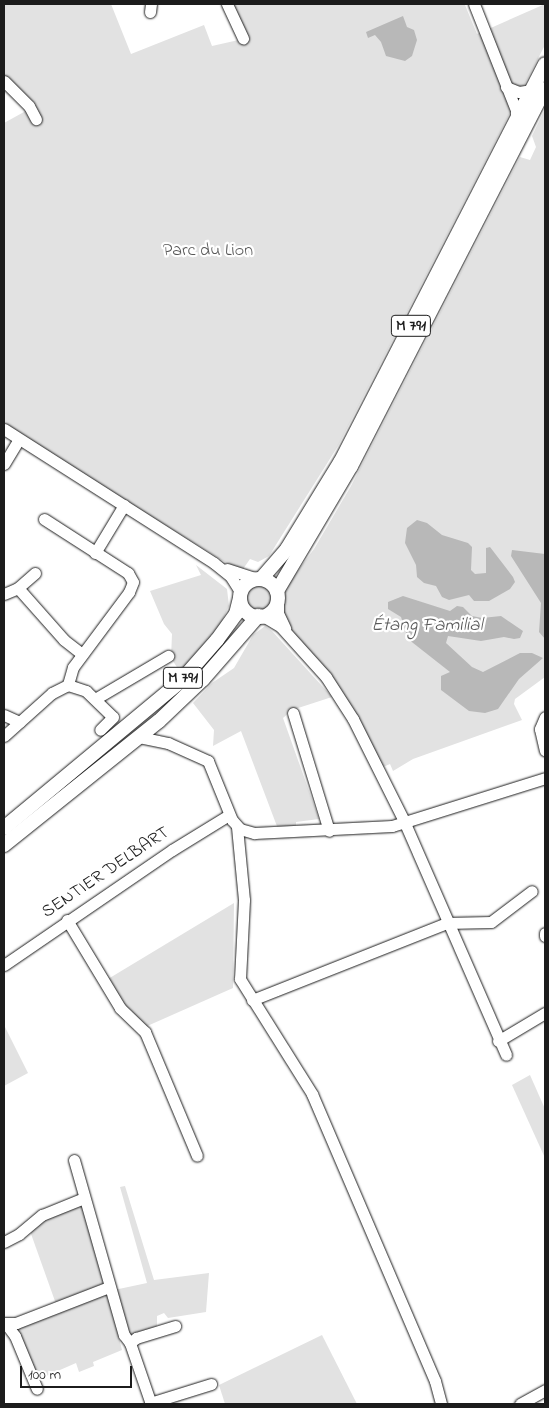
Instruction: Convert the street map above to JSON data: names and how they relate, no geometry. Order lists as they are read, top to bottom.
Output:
{
  "streets": {
    "main road": ["M 791"],
    "street": ["SENTIER DELBART"]
  },
  "water": ["Étang Familial"],
  "parks": ["Parc du Lion"],
  "scale_bar": "100 m"
}
